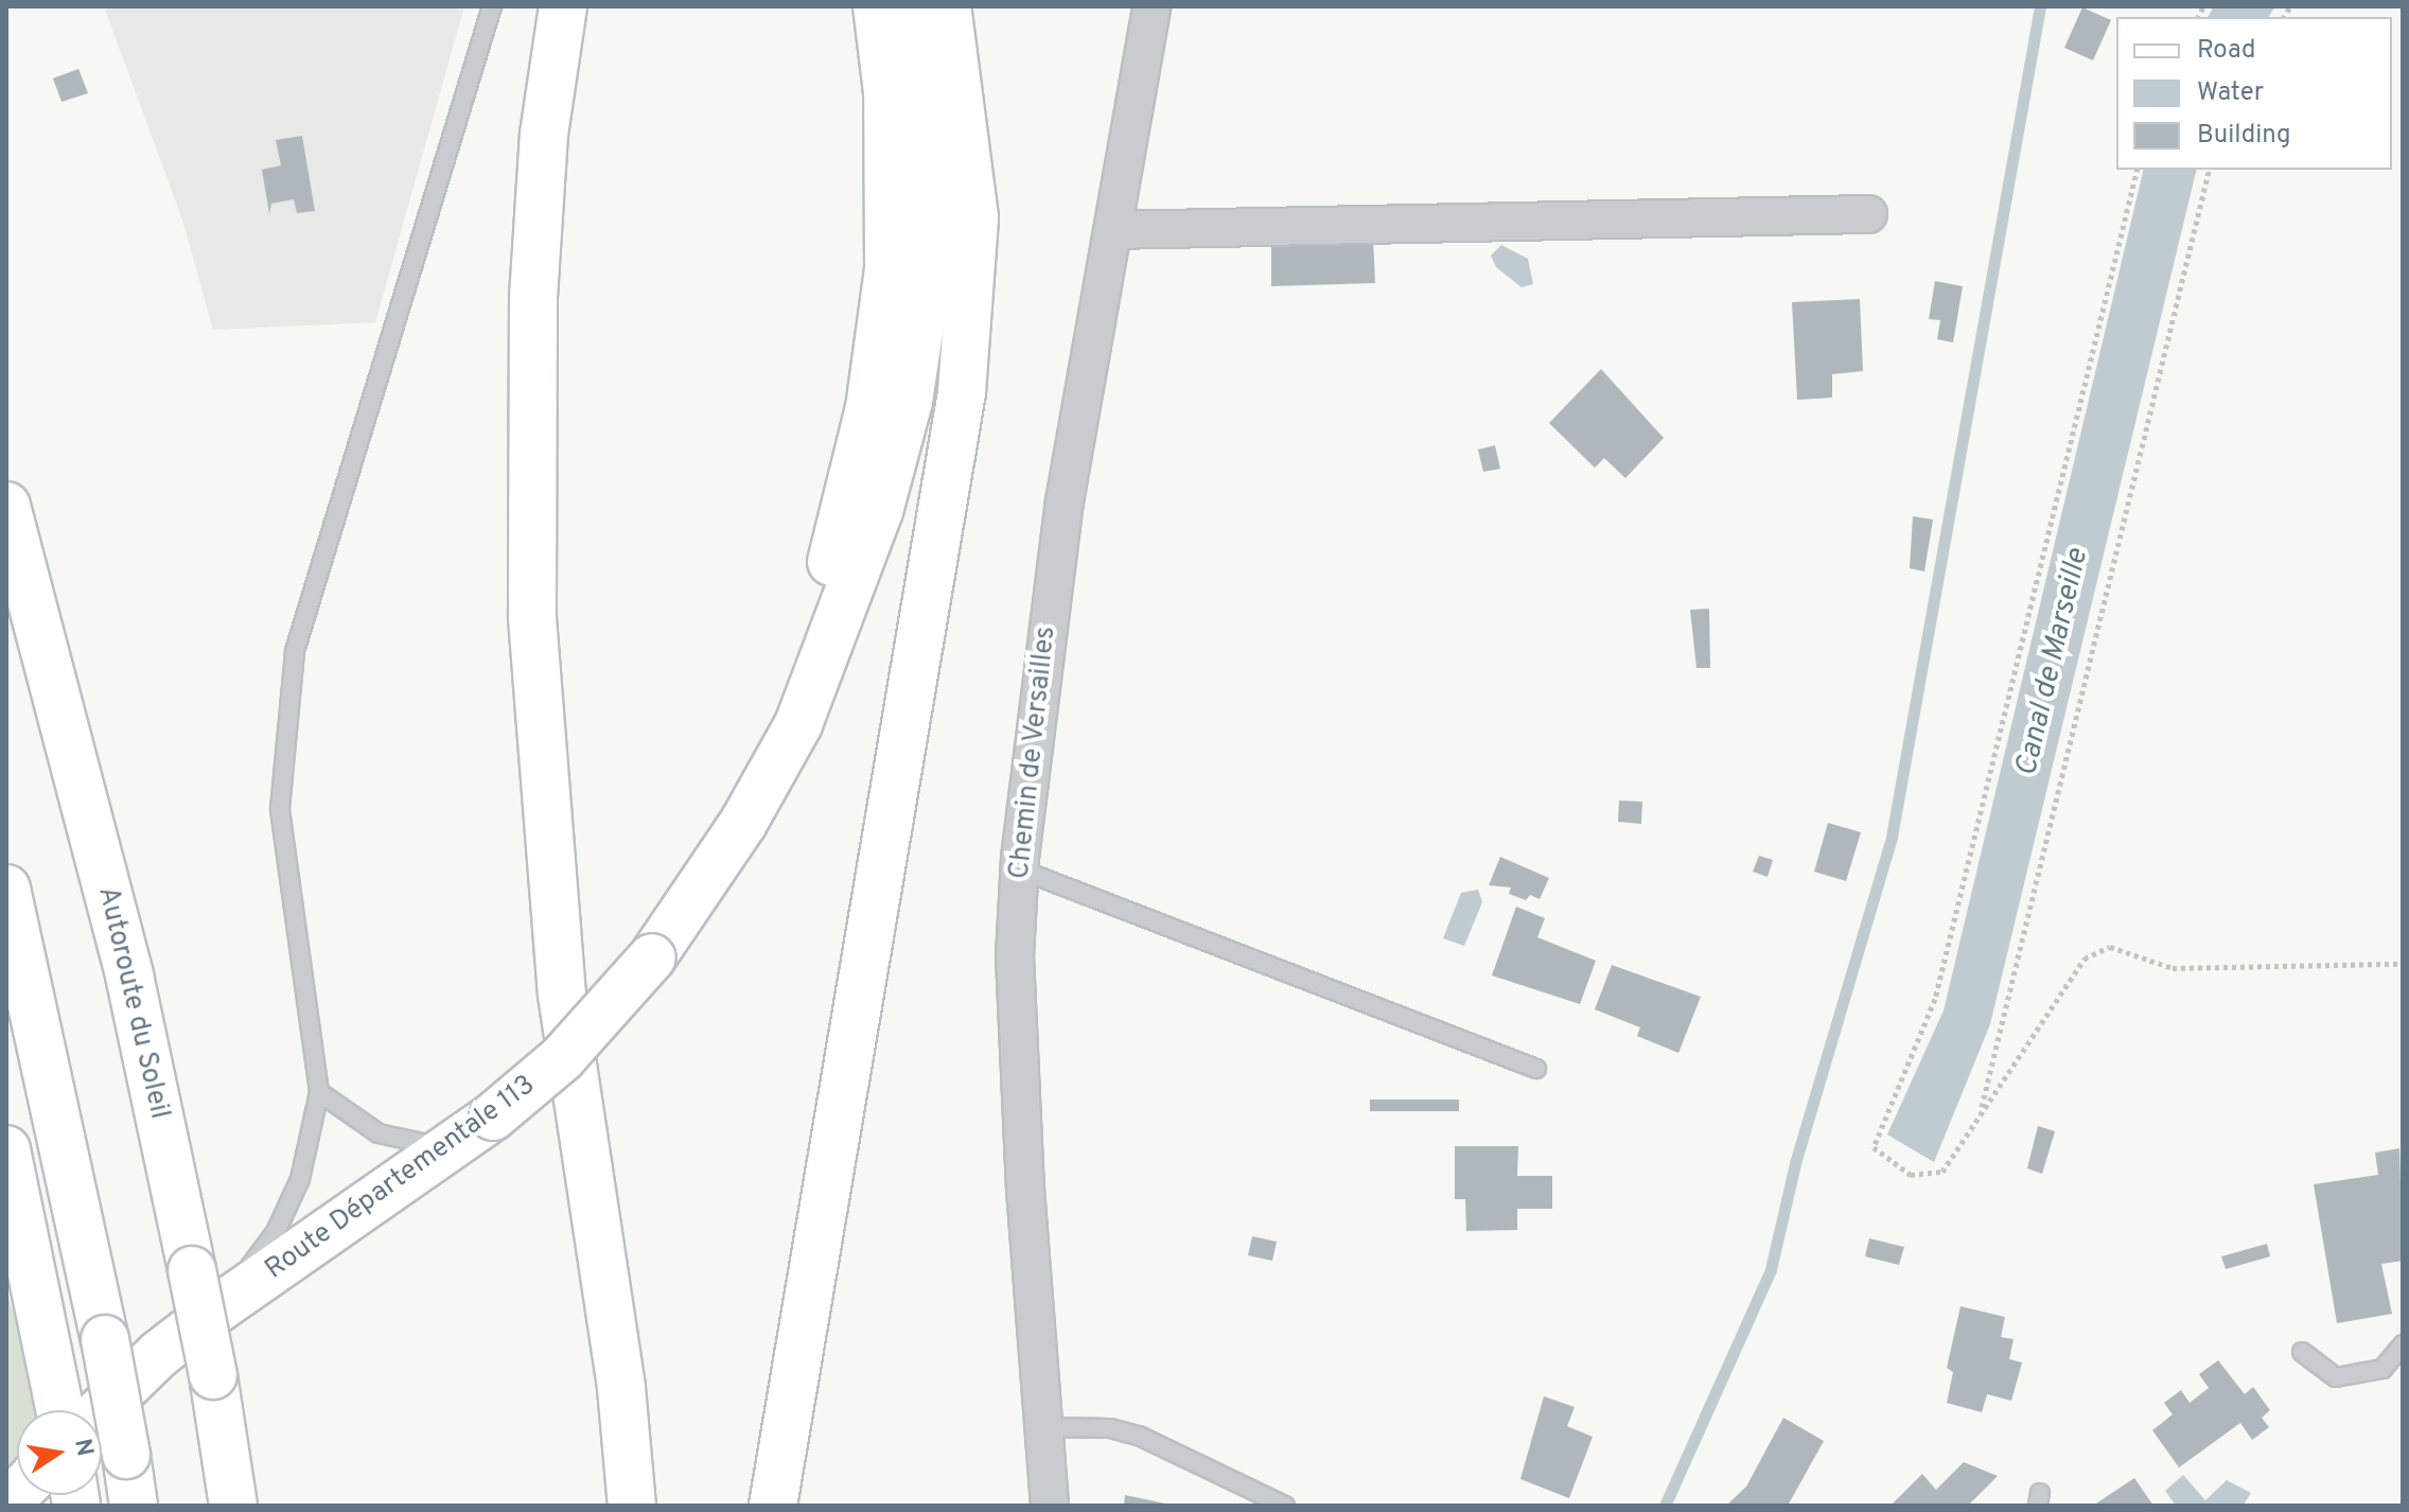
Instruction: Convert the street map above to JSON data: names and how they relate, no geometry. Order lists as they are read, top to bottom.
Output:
{
  "streets": {
    "main road": ["Autoroute du Soleil", "Route Départementale 113"],
    "street": ["Chemin de Versailles"]
  },
  "water": ["Canal de Marseille"],
  "legend": ["Road", "Water", "Building"],
  "north": "right"
}
